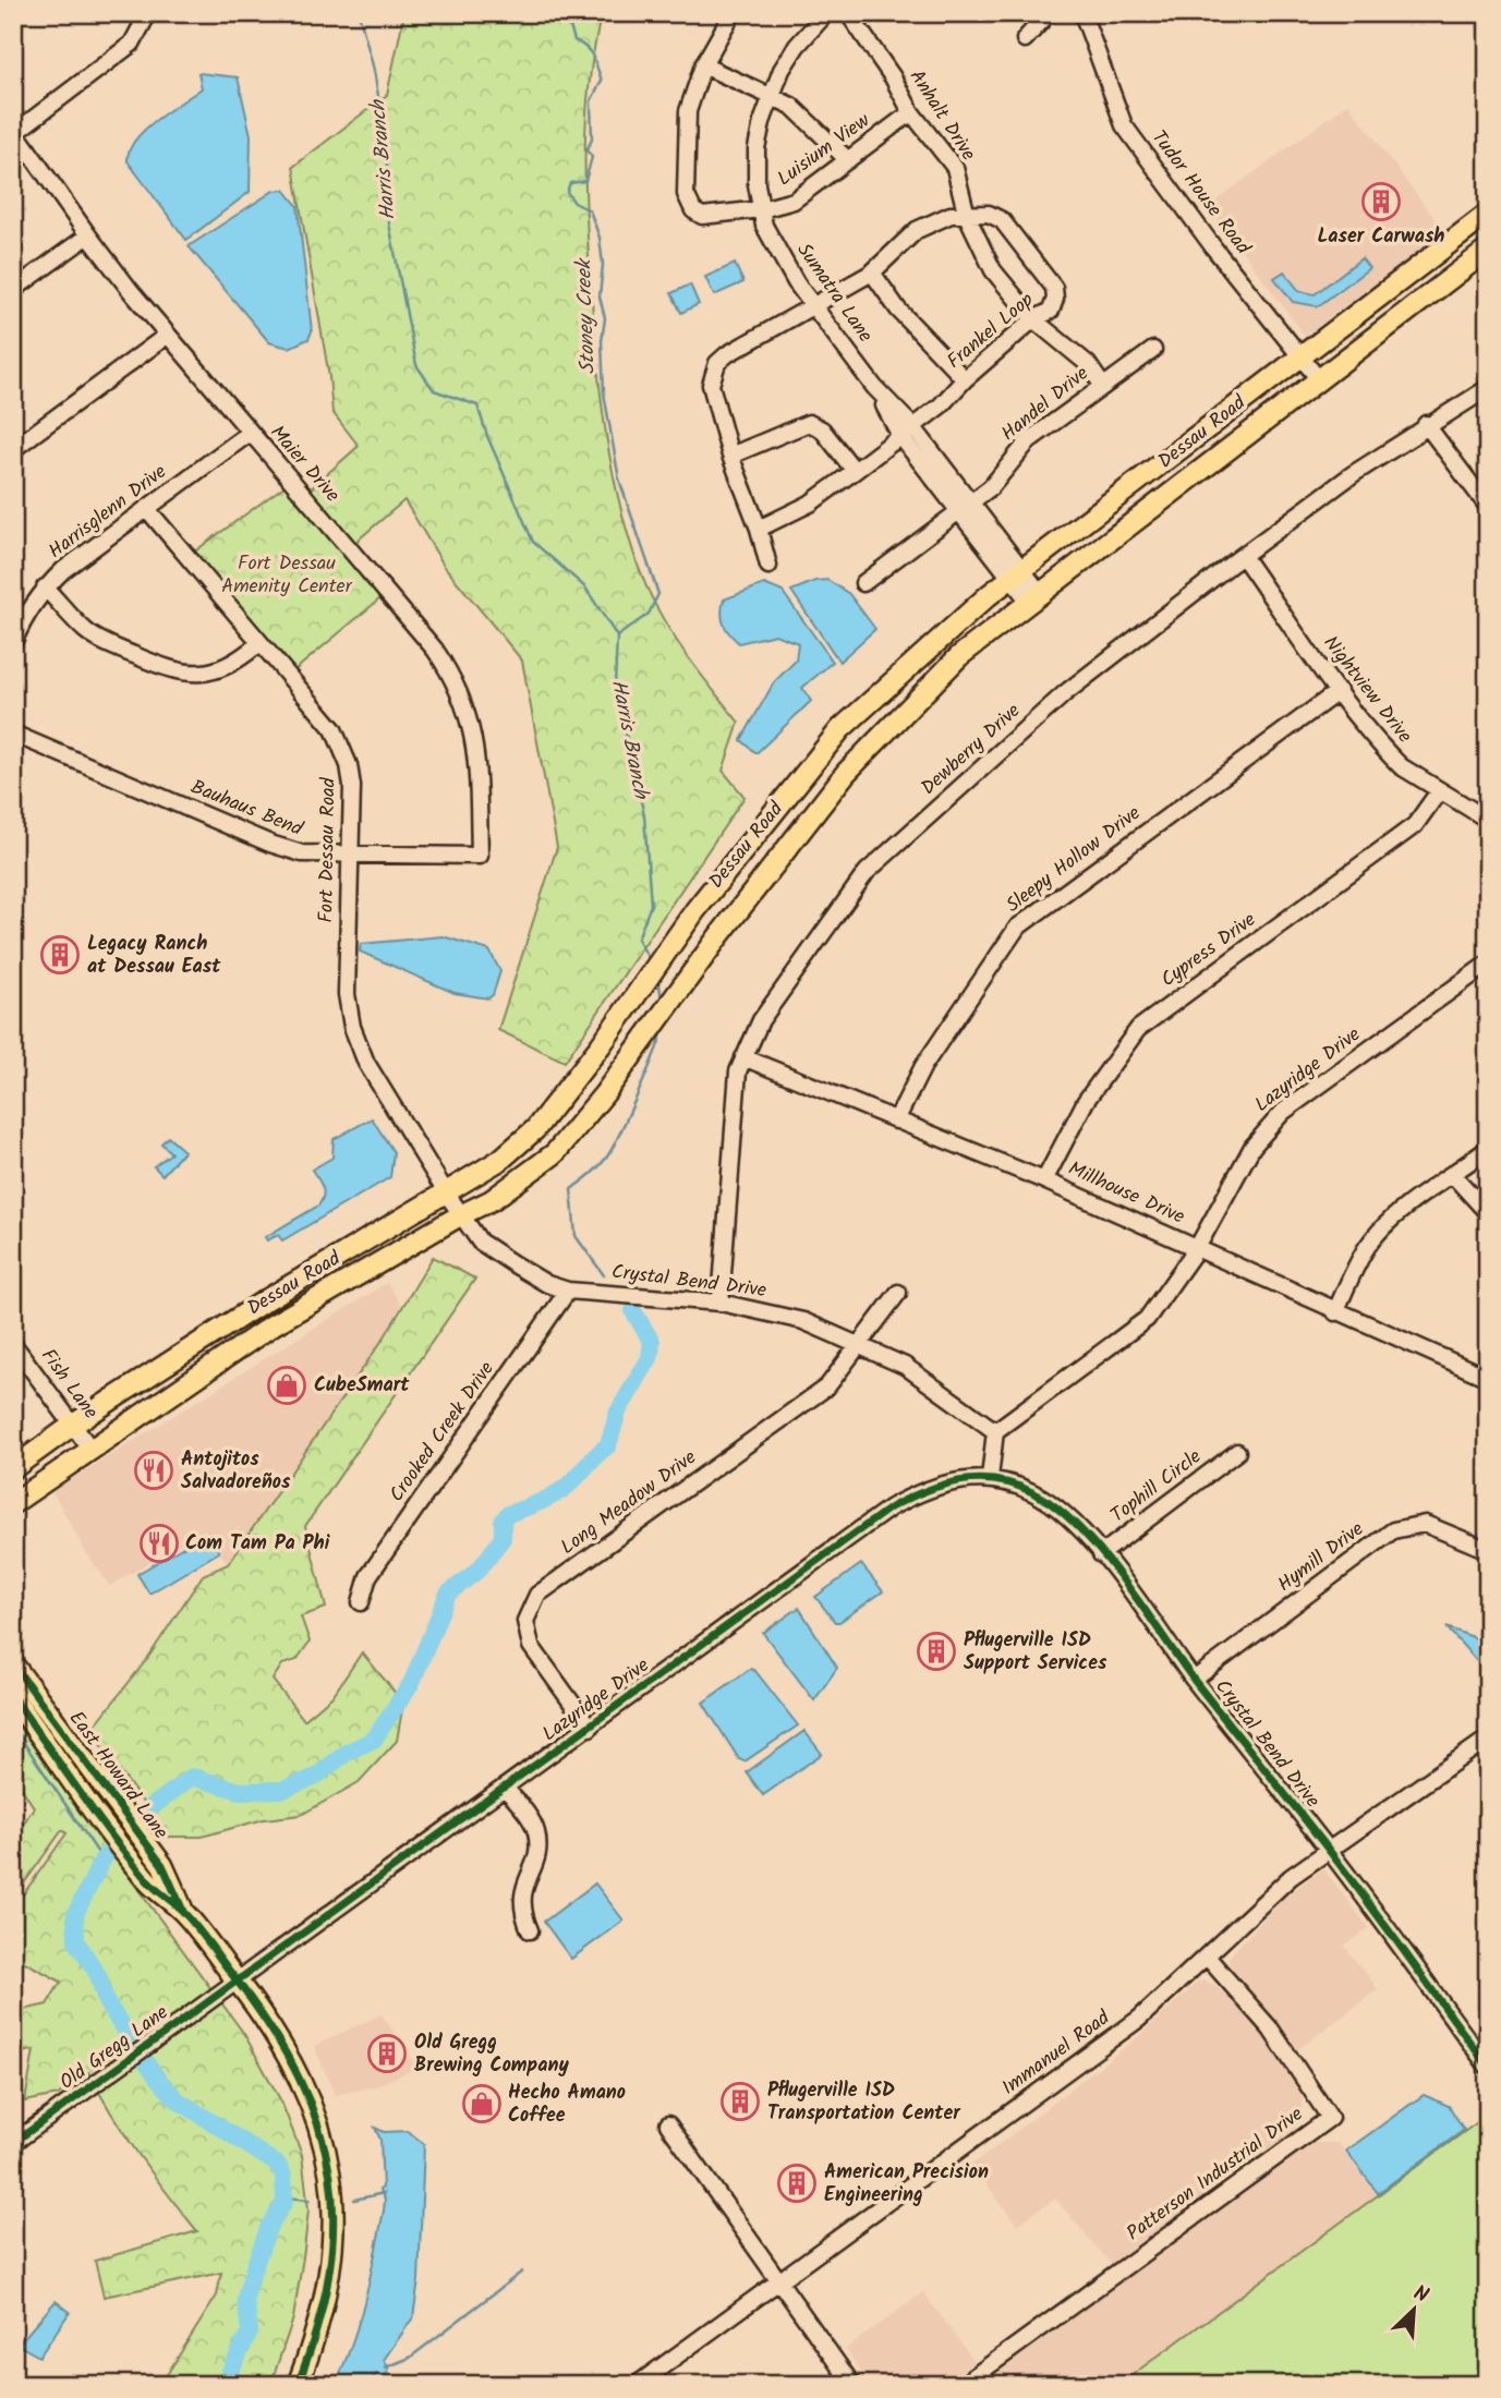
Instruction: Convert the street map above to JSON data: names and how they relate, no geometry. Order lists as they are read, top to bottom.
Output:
{
  "streets": {
    "main road": ["Dessau Road", "East Howard Lane"],
    "street": [
      "Anhalt Drive",
      "Luisium View",
      "Tudor House Road",
      "Sumatra Lane",
      "Frankel Loop",
      "Handel Drive",
      "Maier Drive",
      "Harrisglenn Drive",
      "Nightview Drive",
      "Dewberry Drive",
      "Bauhaus Bend",
      "Fort Dessau Road",
      "Sleepy Hollow Drive",
      "Cypress Drive",
      "Lazyridge Drive",
      "Millhouse Drive",
      "Crystal Bend Drive",
      "Fish Lane",
      "Crooked Creek Drive",
      "Tophill Circle",
      "Long Meadow Drive",
      "Hymill Drive",
      "Old Gregg Lane",
      "Immanuel Road",
      "Patterson Industrial Drive"
    ]
  },
  "crossings": [
    ["Anhalt Drive", "Luisium View"],
    ["Anhalt Drive", "Frankel Loop"],
    ["Anhalt Drive", "Handel Drive"],
    ["Luisium View", "Sumatra Lane"],
    ["Tudor House Road", "Dessau Road"],
    ["Sumatra Lane", "Frankel Loop"],
    ["Sumatra Lane", "Handel Drive"],
    ["Sumatra Lane", "Dessau Road"],
    ["Dessau Road", "Fort Dessau Road"],
    ["Dessau Road", "Crystal Bend Drive"],
    ["Dessau Road", "Fish Lane"],
    ["Maier Drive", "Harrisglenn Drive"],
    ["Maier Drive", "Bauhaus Bend"],
    ["Harrisglenn Drive", "Fort Dessau Road"],
    ["Nightview Drive", "Dewberry Drive"],
    ["Nightview Drive", "Sleepy Hollow Drive"],
    ["Nightview Drive", "Cypress Drive"],
    ["Dewberry Drive", "Millhouse Drive"],
    ["Dewberry Drive", "Crystal Bend Drive"],
    ["Bauhaus Bend", "Fort Dessau Road"],
    ["Fort Dessau Road", "Crystal Bend Drive"],
    ["Sleepy Hollow Drive", "Millhouse Drive"],
    ["Cypress Drive", "Millhouse Drive"],
    ["Lazyridge Drive", "Millhouse Drive"],
    ["Lazyridge Drive", "Crystal Bend Drive"],
    ["Lazyridge Drive", "Long Meadow Drive"],
    ["Lazyridge Drive", "East Howard Lane"],
    ["Lazyridge Drive", "Old Gregg Lane"],
    ["Crystal Bend Drive", "Crooked Creek Drive"],
    ["Crystal Bend Drive", "Tophill Circle"],
    ["Crystal Bend Drive", "Long Meadow Drive"],
    ["Crystal Bend Drive", "Hymill Drive"],
    ["Crystal Bend Drive", "Immanuel Road"],
    ["East Howard Lane", "Old Gregg Lane"],
    ["Immanuel Road", "Patterson Industrial Drive"]
  ],
  "water": ["Harris Branch", "Stoney Creek"],
  "parks": ["Fort Dessau Amenity Center"],
  "places": {
    "building": [
      "Laser Carwash",
      "Legacy Ranch at Dessau East",
      "Pflugerville ISD Support Services",
      "Old Gregg Brewing Company",
      "Pflugerville ISD Transportation Center",
      "American Precision Engineering"
    ],
    "shop": ["CubeSmart", "Hecho Amano Coffee"],
    "restaurant": ["Antojitos Salvadoreños", "Com Tam Pa Phi"]
  },
  "north": "top right"
}
